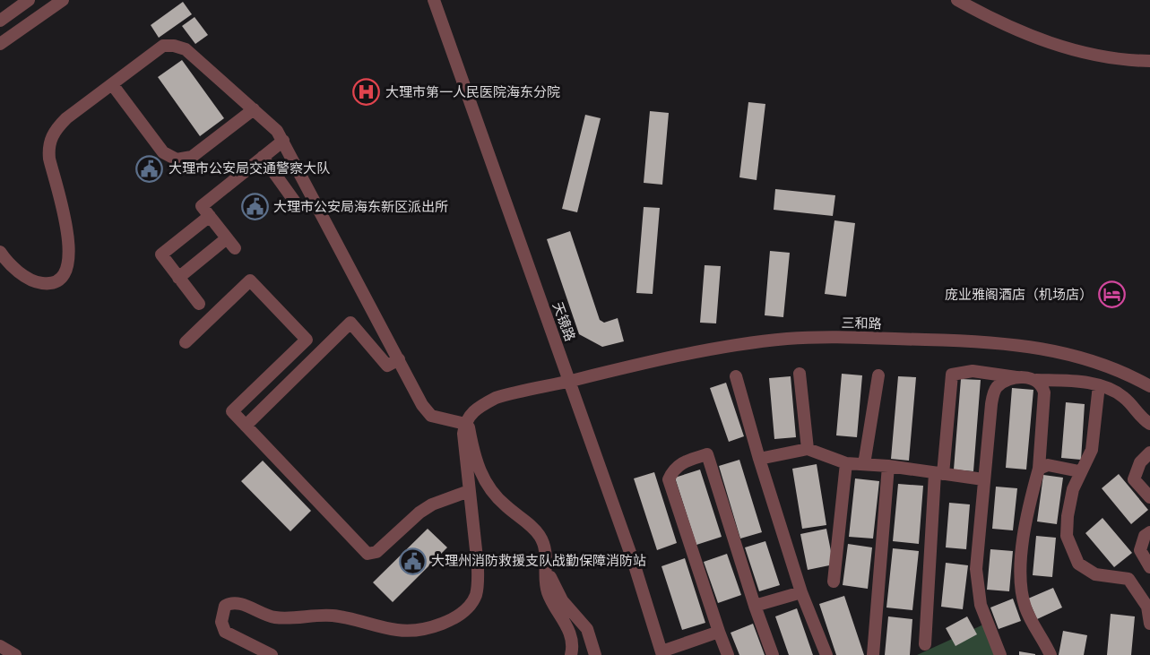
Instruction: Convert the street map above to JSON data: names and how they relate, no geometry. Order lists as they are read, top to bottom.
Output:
{
  "streets": {
    "street": ["天镜路", "三和路"]
  },
  "crossings": [
    ["天镜路", "三和路"]
  ],
  "places": {
    "hospital": ["大理市第一人民医院海东分院"],
    "public building": ["大理市公安局交通警察大队", "大理市公安局海东新区派出所", "大理州消防救援支队战勤保障消防站"],
    "hotel": ["庞业雅阁酒店（机场店）"]
  }
}
